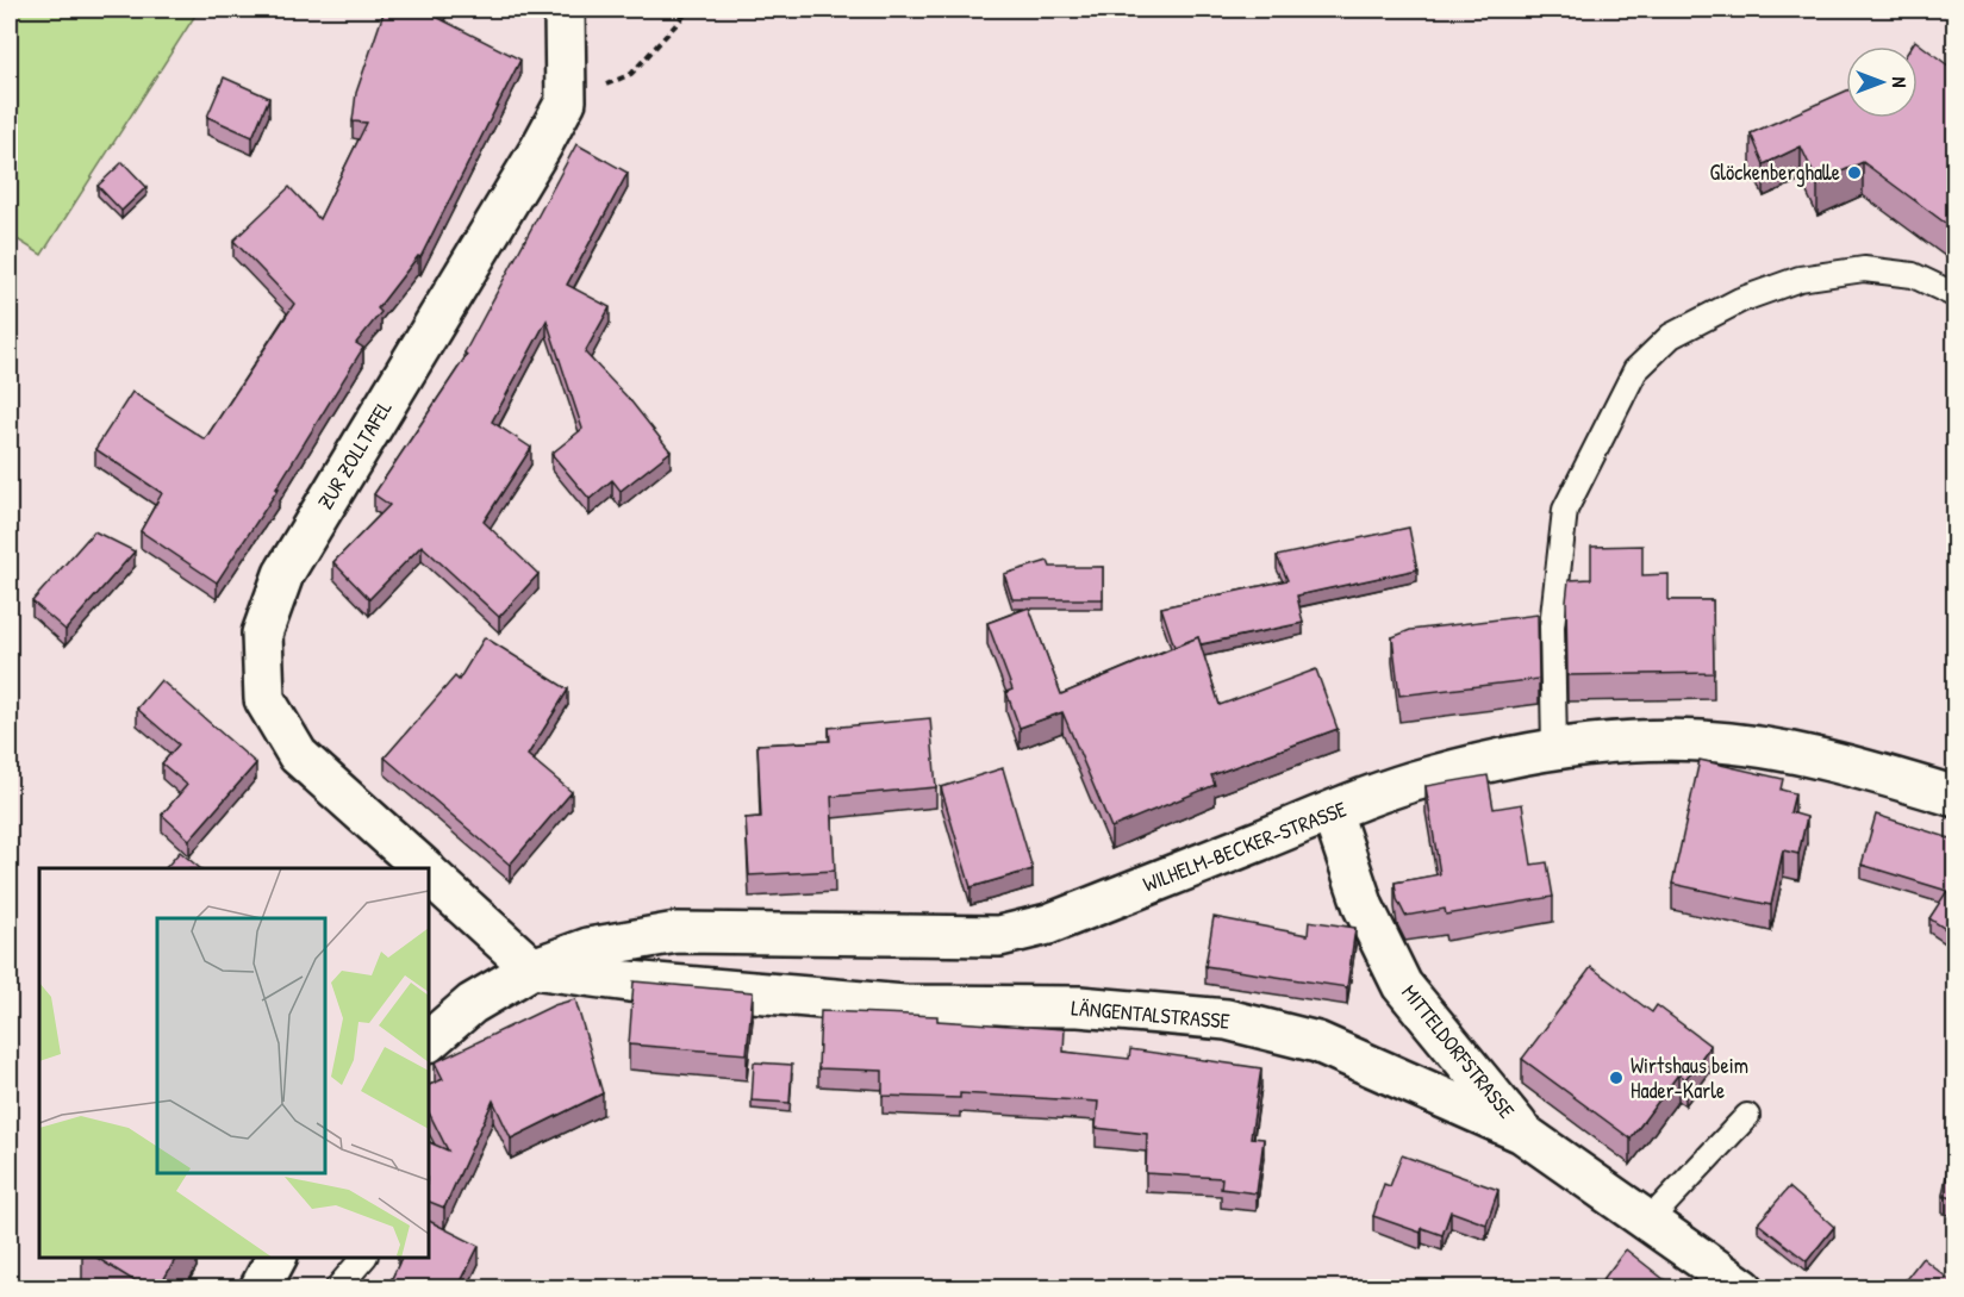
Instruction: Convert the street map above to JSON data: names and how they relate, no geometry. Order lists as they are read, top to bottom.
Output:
{
  "streets": {
    "street": [
      "ZUR ZOLLTAFEL",
      "WILHELM-BECKER-STRASSE",
      "LÄNGENTALSTRASSE",
      "MITTELDORFSTRASSE"
    ]
  },
  "crossings": [
    ["ZUR ZOLLTAFEL", "WILHELM-BECKER-STRASSE"],
    ["ZUR ZOLLTAFEL", "LÄNGENTALSTRASSE"],
    ["WILHELM-BECKER-STRASSE", "LÄNGENTALSTRASSE"],
    ["WILHELM-BECKER-STRASSE", "MITTELDORFSTRASSE"],
    ["LÄNGENTALSTRASSE", "MITTELDORFSTRASSE"]
  ],
  "places": ["Glöckenberghalle", "Wirtshaus beim Hader-Karle"],
  "north": "right"
}
